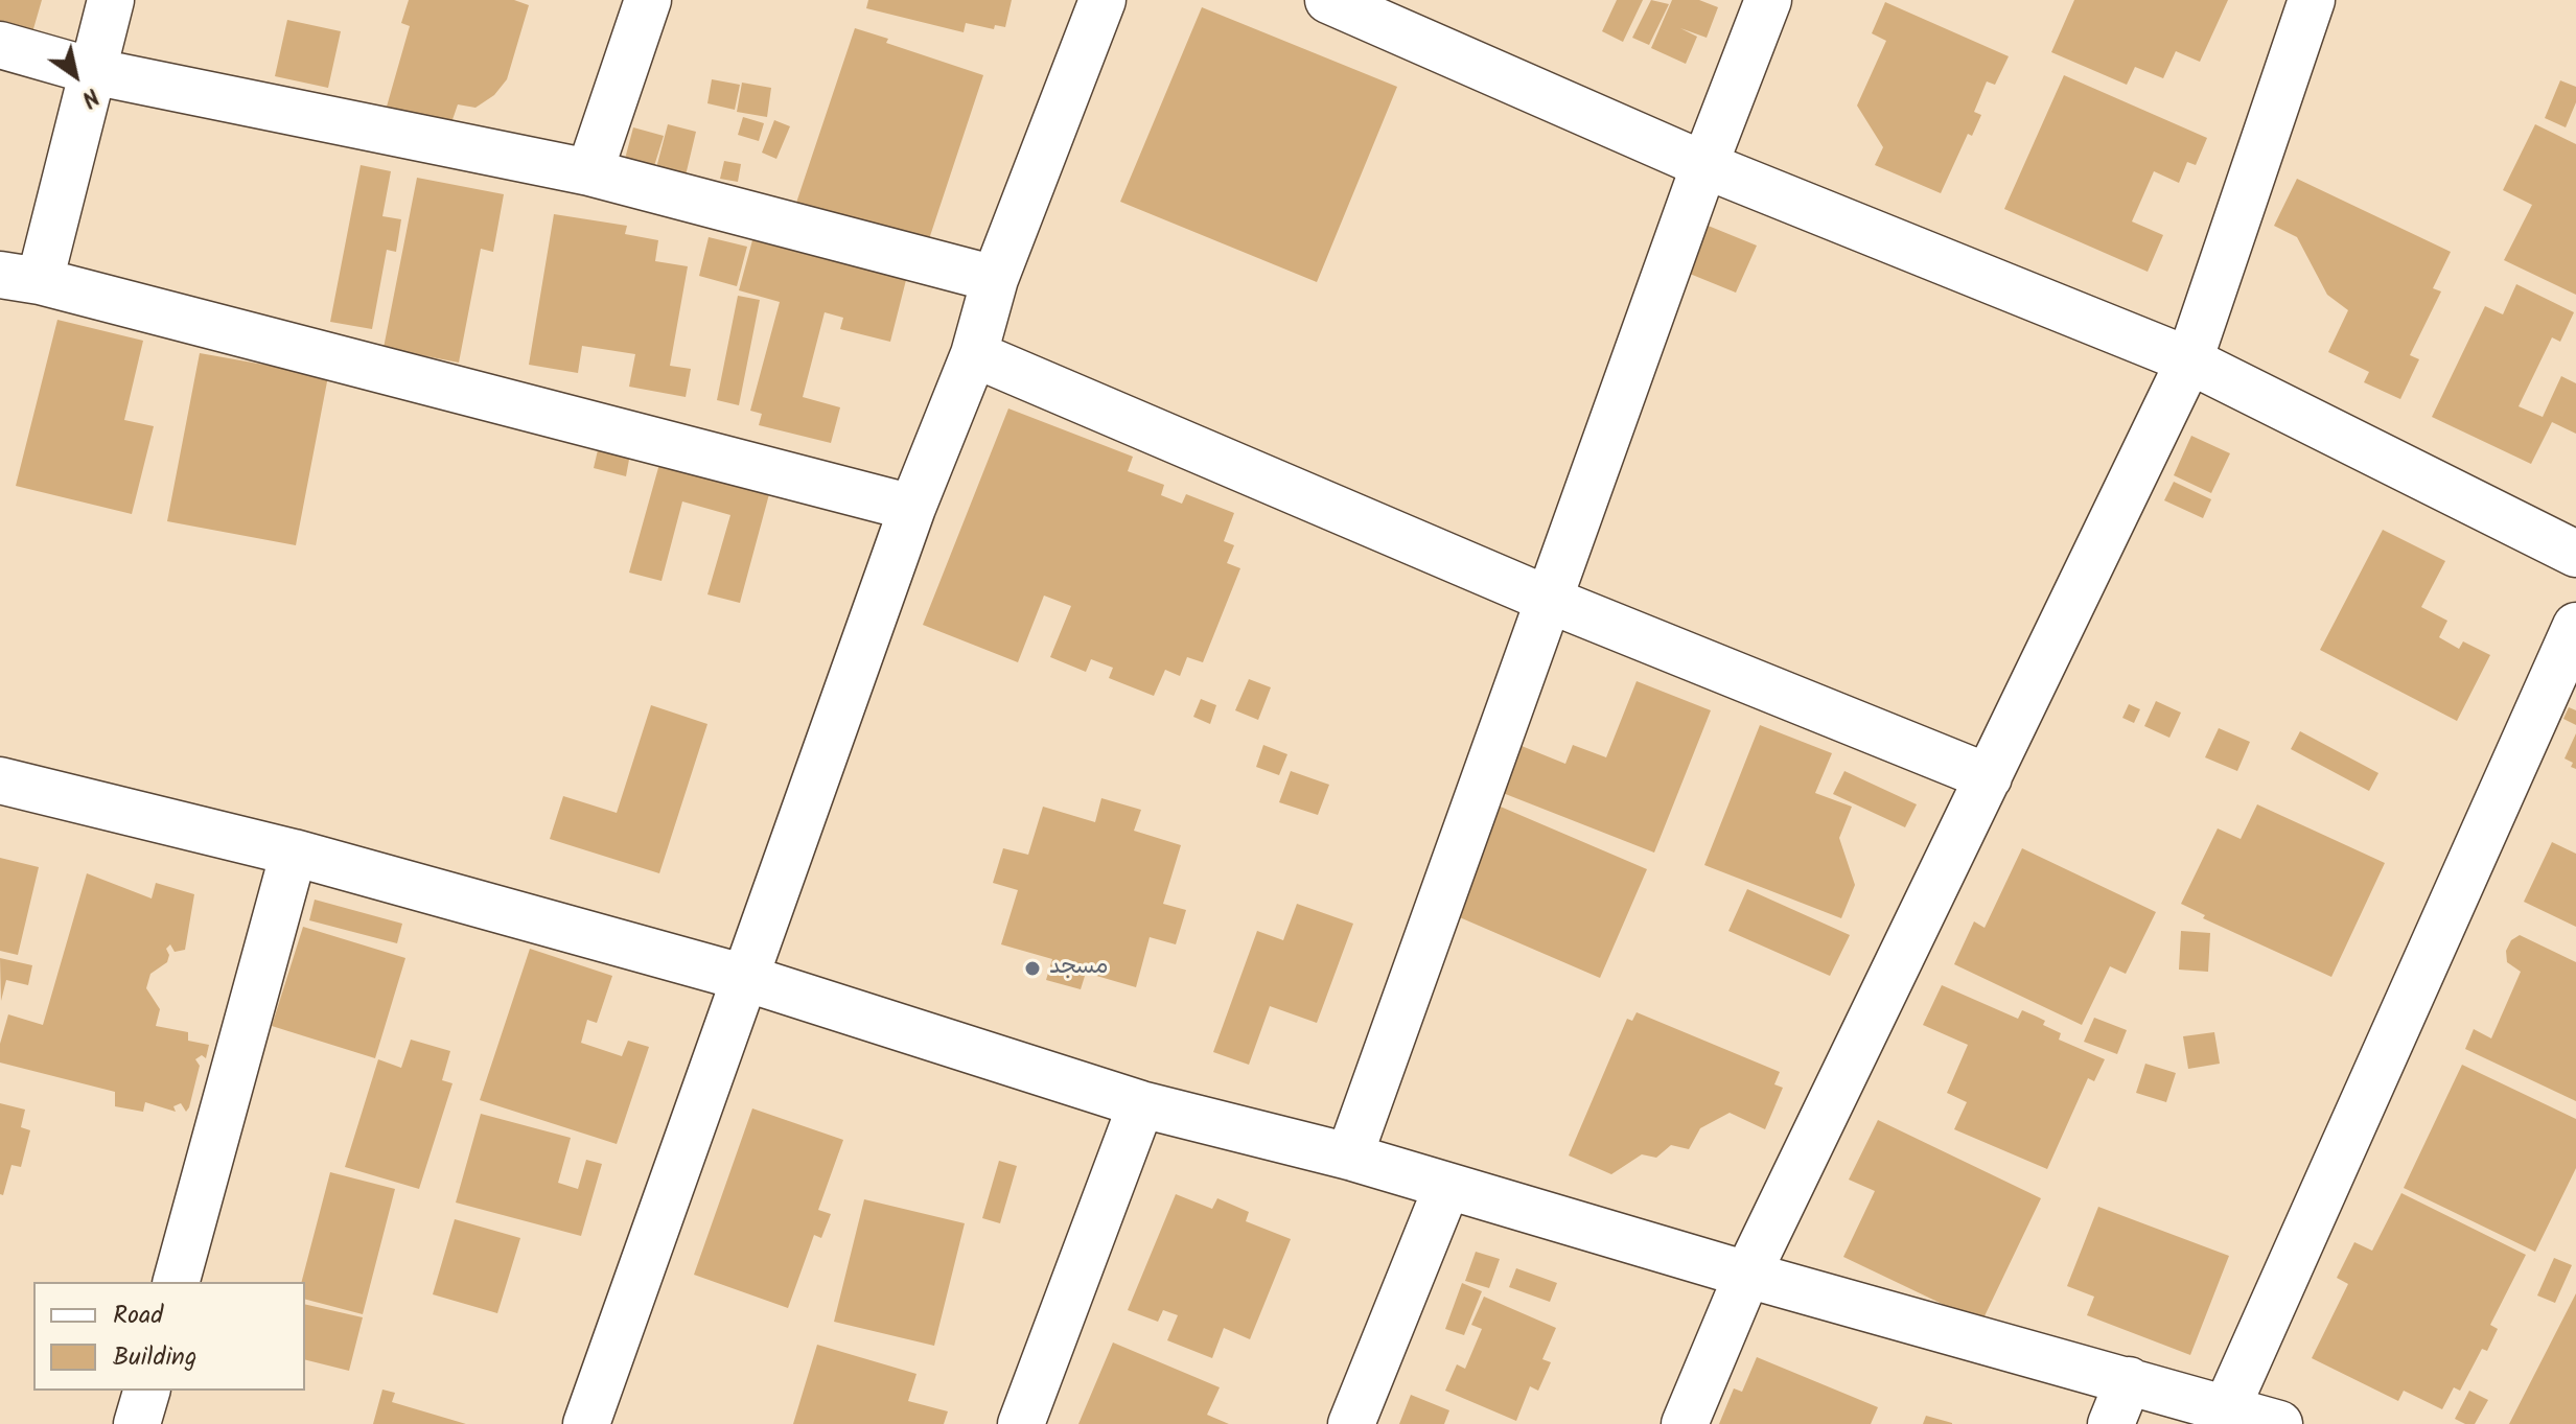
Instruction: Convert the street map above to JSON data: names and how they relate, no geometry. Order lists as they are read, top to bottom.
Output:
{
  "places": ["مسجد"],
  "legend": ["Road", "Building"],
  "north": "bottom right"
}
